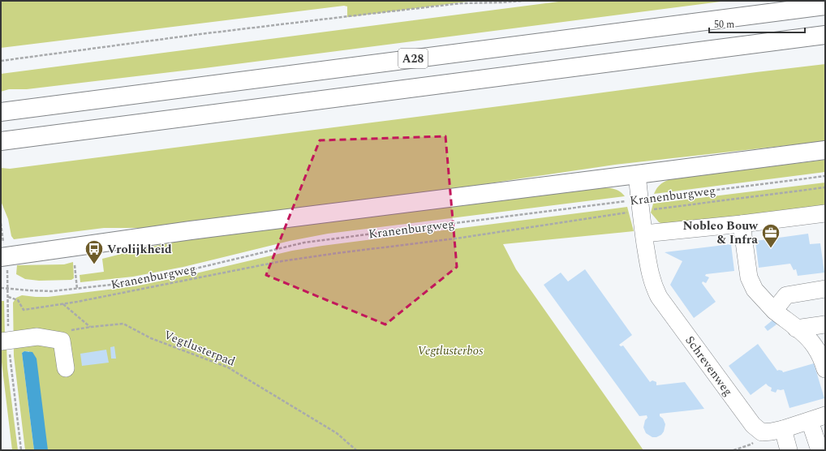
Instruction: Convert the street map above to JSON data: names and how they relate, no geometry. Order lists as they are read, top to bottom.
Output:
{
  "streets": {
    "main road": ["A28", "Kranenburgweg"],
    "street": ["Schrevenweg"],
    "path": ["Vegtlusterpad"]
  },
  "crossings": [
    ["Kranenburgweg", "Schrevenweg"]
  ],
  "parks": ["Vegtlusterbos"],
  "places": {
    "office": ["Nobleo Bouw & Infra"],
    "bus stop": ["Vrolijkheid"]
  },
  "scale_bar": "50 m"
}
